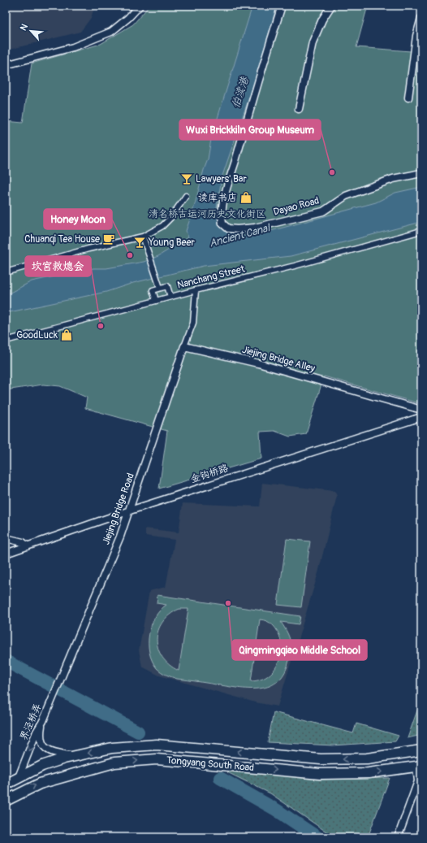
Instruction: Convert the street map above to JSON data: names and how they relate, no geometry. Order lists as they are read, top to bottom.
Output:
{
  "streets": {
    "main road": ["Tongyang South Road"],
    "street": [
      "Dayao Road",
      "Nanchang Street",
      "Jiejing Bridge Alley",
      "金钩桥路",
      "Jiejing Bridge Road",
      "界泾桥弄"
    ]
  },
  "crossings": [
    ["Jiejing Bridge Alley", "Jiejing Bridge Road"],
    ["金钩桥路", "Jiejing Bridge Road"],
    ["Jiejing Bridge Road", "界泾桥弄"],
    ["界泾桥弄", "Tongyang South Road"]
  ],
  "one_way": ["界泾桥弄"],
  "water": ["伯渎港", "Ancient Canal"],
  "parks": ["清名桥古运河历史文化街区"],
  "places": {
    "other": [
      "Wuxi Brickkiln Group Museum",
      "Honey Moon",
      "坎宫救熄会",
      "Qingmingqiao Middle School"
    ],
    "bar": ["Lawyers' Bar", "Young Beer"],
    "shop": ["读库书店", "GoodLuck"],
    "cafe": ["Chuanqi Tea House"]
  },
  "north": "top left"
}
